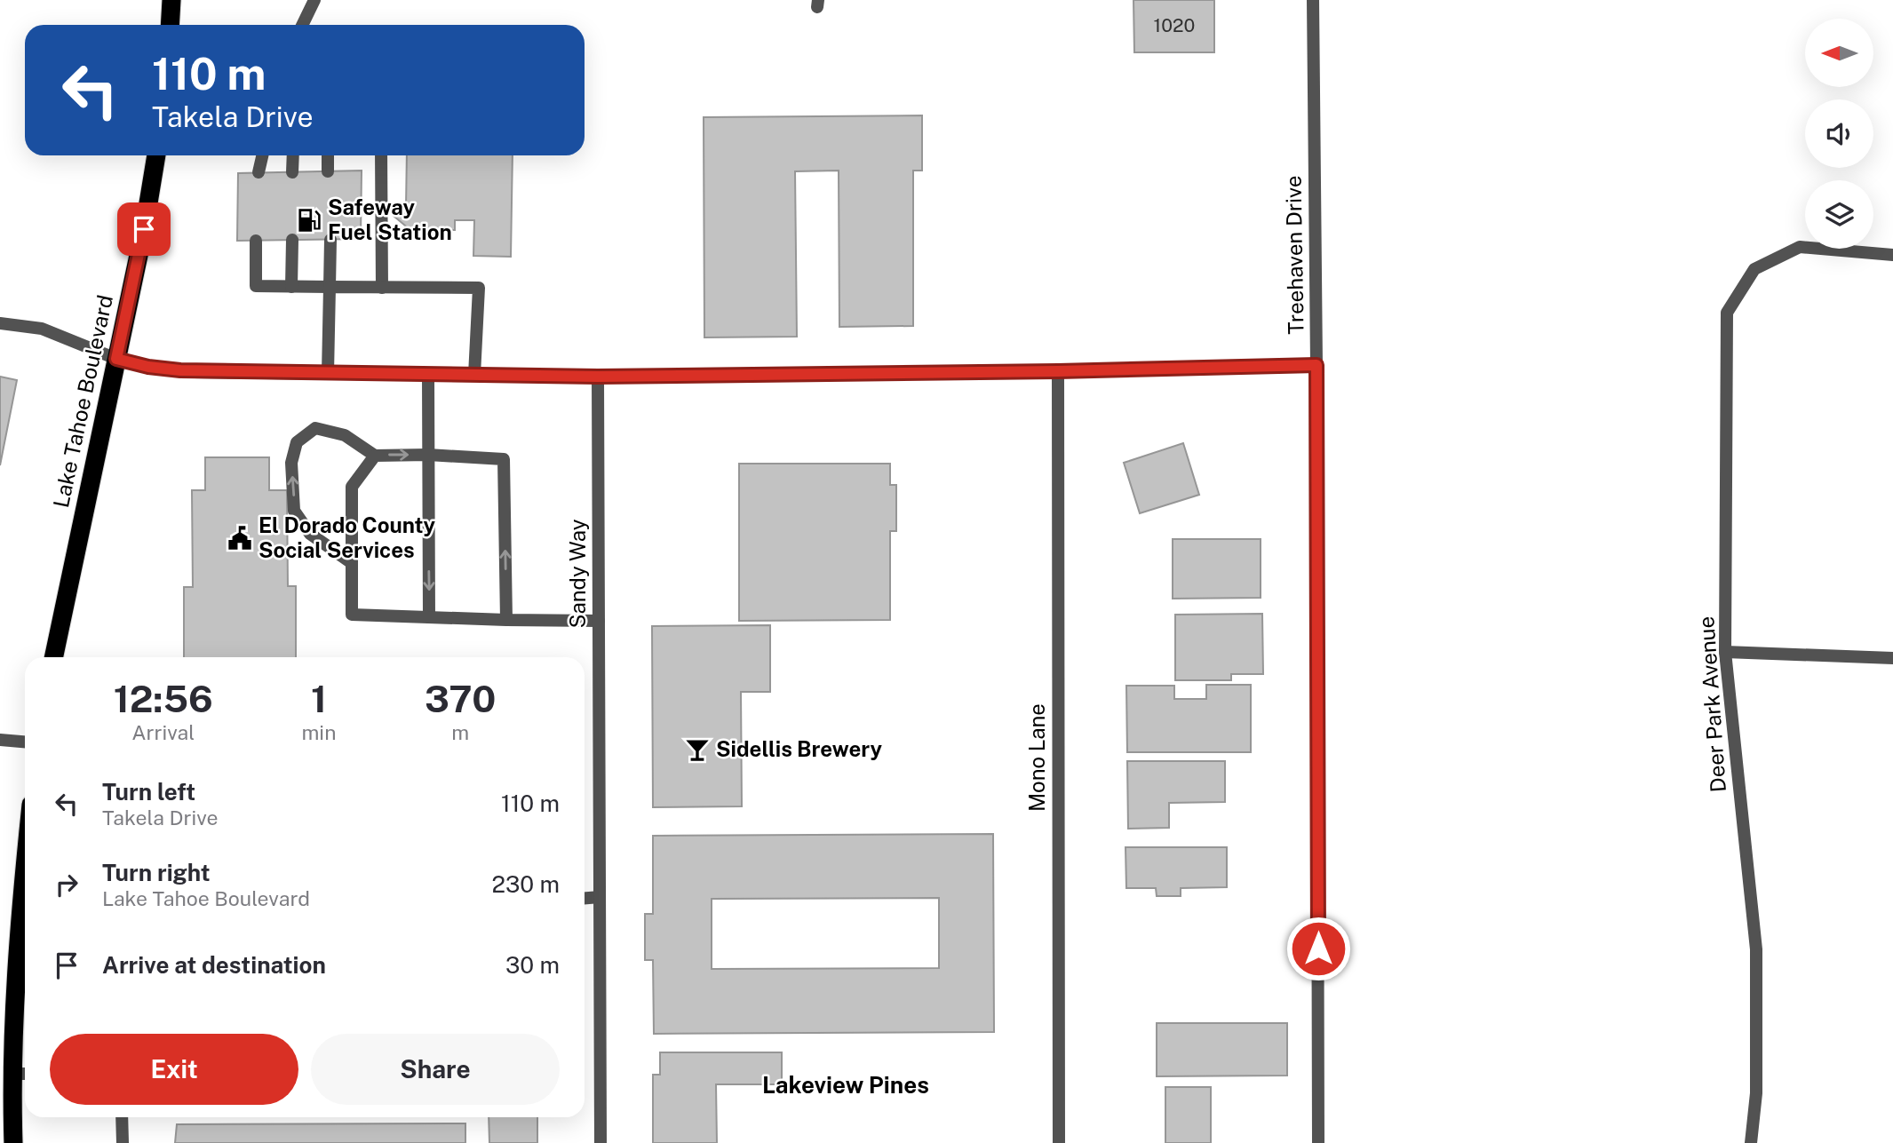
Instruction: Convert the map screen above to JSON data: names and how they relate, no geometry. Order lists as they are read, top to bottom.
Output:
{
  "streets": {
    "highway": ["Lake Tahoe Boulevard"],
    "street": [
      "Treehaven Drive",
      "Sandy Way",
      "Deer Park Avenue",
      "Mono Lane"
    ]
  },
  "districts": ["Lakeview Pines"],
  "places": {
    "fuel station": ["Safeway Fuel Station"],
    "public building": ["El Dorado County Social Services"],
    "bar": ["Sidellis Brewery"]
  },
  "house_numbers": ["1020"],
  "north": "left",
  "page": {
    "turn": ["110 m", "Takela Drive"],
    "eta": [
      "12:56",
      "Arrival",
      "1",
      "min",
      "370",
      "m"
    ],
    "list": [
      {
        "name": "Turn left",
        "note": "Takela Drive",
        "value": "110 m"
      },
      {
        "name": "Turn right",
        "note": "Lake Tahoe Boulevard",
        "value": "230 m"
      },
      {
        "name": "Arrive at destination",
        "value": "30 m"
      }
    ],
    "buttons": ["Exit", "Share"]
  }
}
